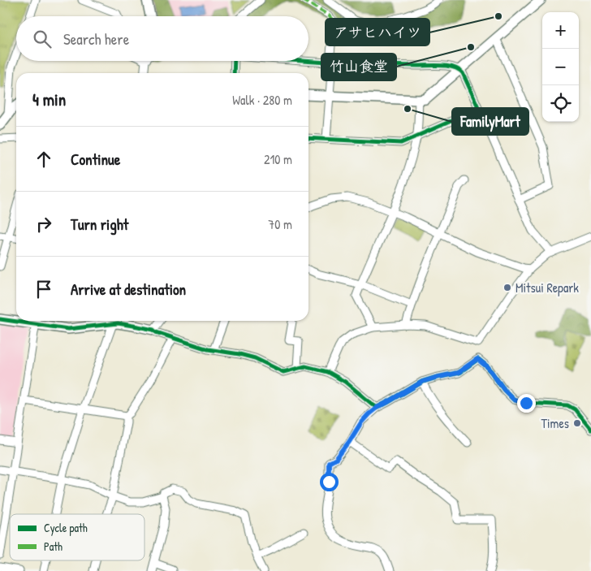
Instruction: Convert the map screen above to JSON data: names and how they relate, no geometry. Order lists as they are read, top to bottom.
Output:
{
  "places": [
    "アサヒハイツ",
    "竹山食堂",
    "FamilyMart",
    "Mitsui Repark",
    "Times"
  ],
  "legend": ["Cycle path", "Path"],
  "page": {
    "map_buttons": ["+", "−"],
    "search": "Search here",
    "heading": ["4 min", "Walk · 280 m"],
    "list": [
      ["Continue", "210 m"],
      ["Turn right", "70 m"],
      "Arrive at destination"
    ]
  }
}
